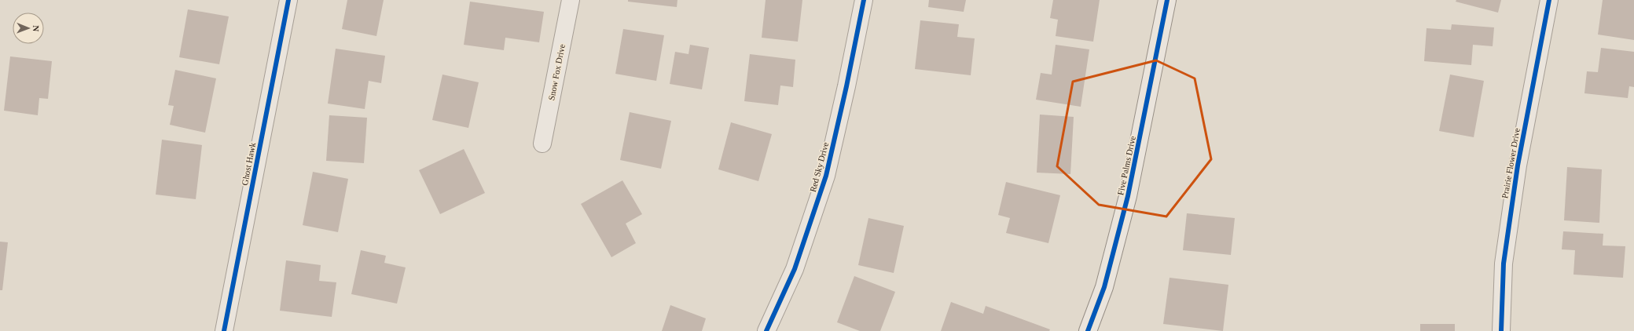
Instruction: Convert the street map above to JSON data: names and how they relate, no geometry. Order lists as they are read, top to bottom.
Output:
{
  "streets": {
    "street": [
      "Snow Fox Drive",
      "Prairie Flower Drive",
      "Ghost Hawk",
      "Five Palms Drive",
      "Red Sky Drive"
    ]
  },
  "north": "right"
}
